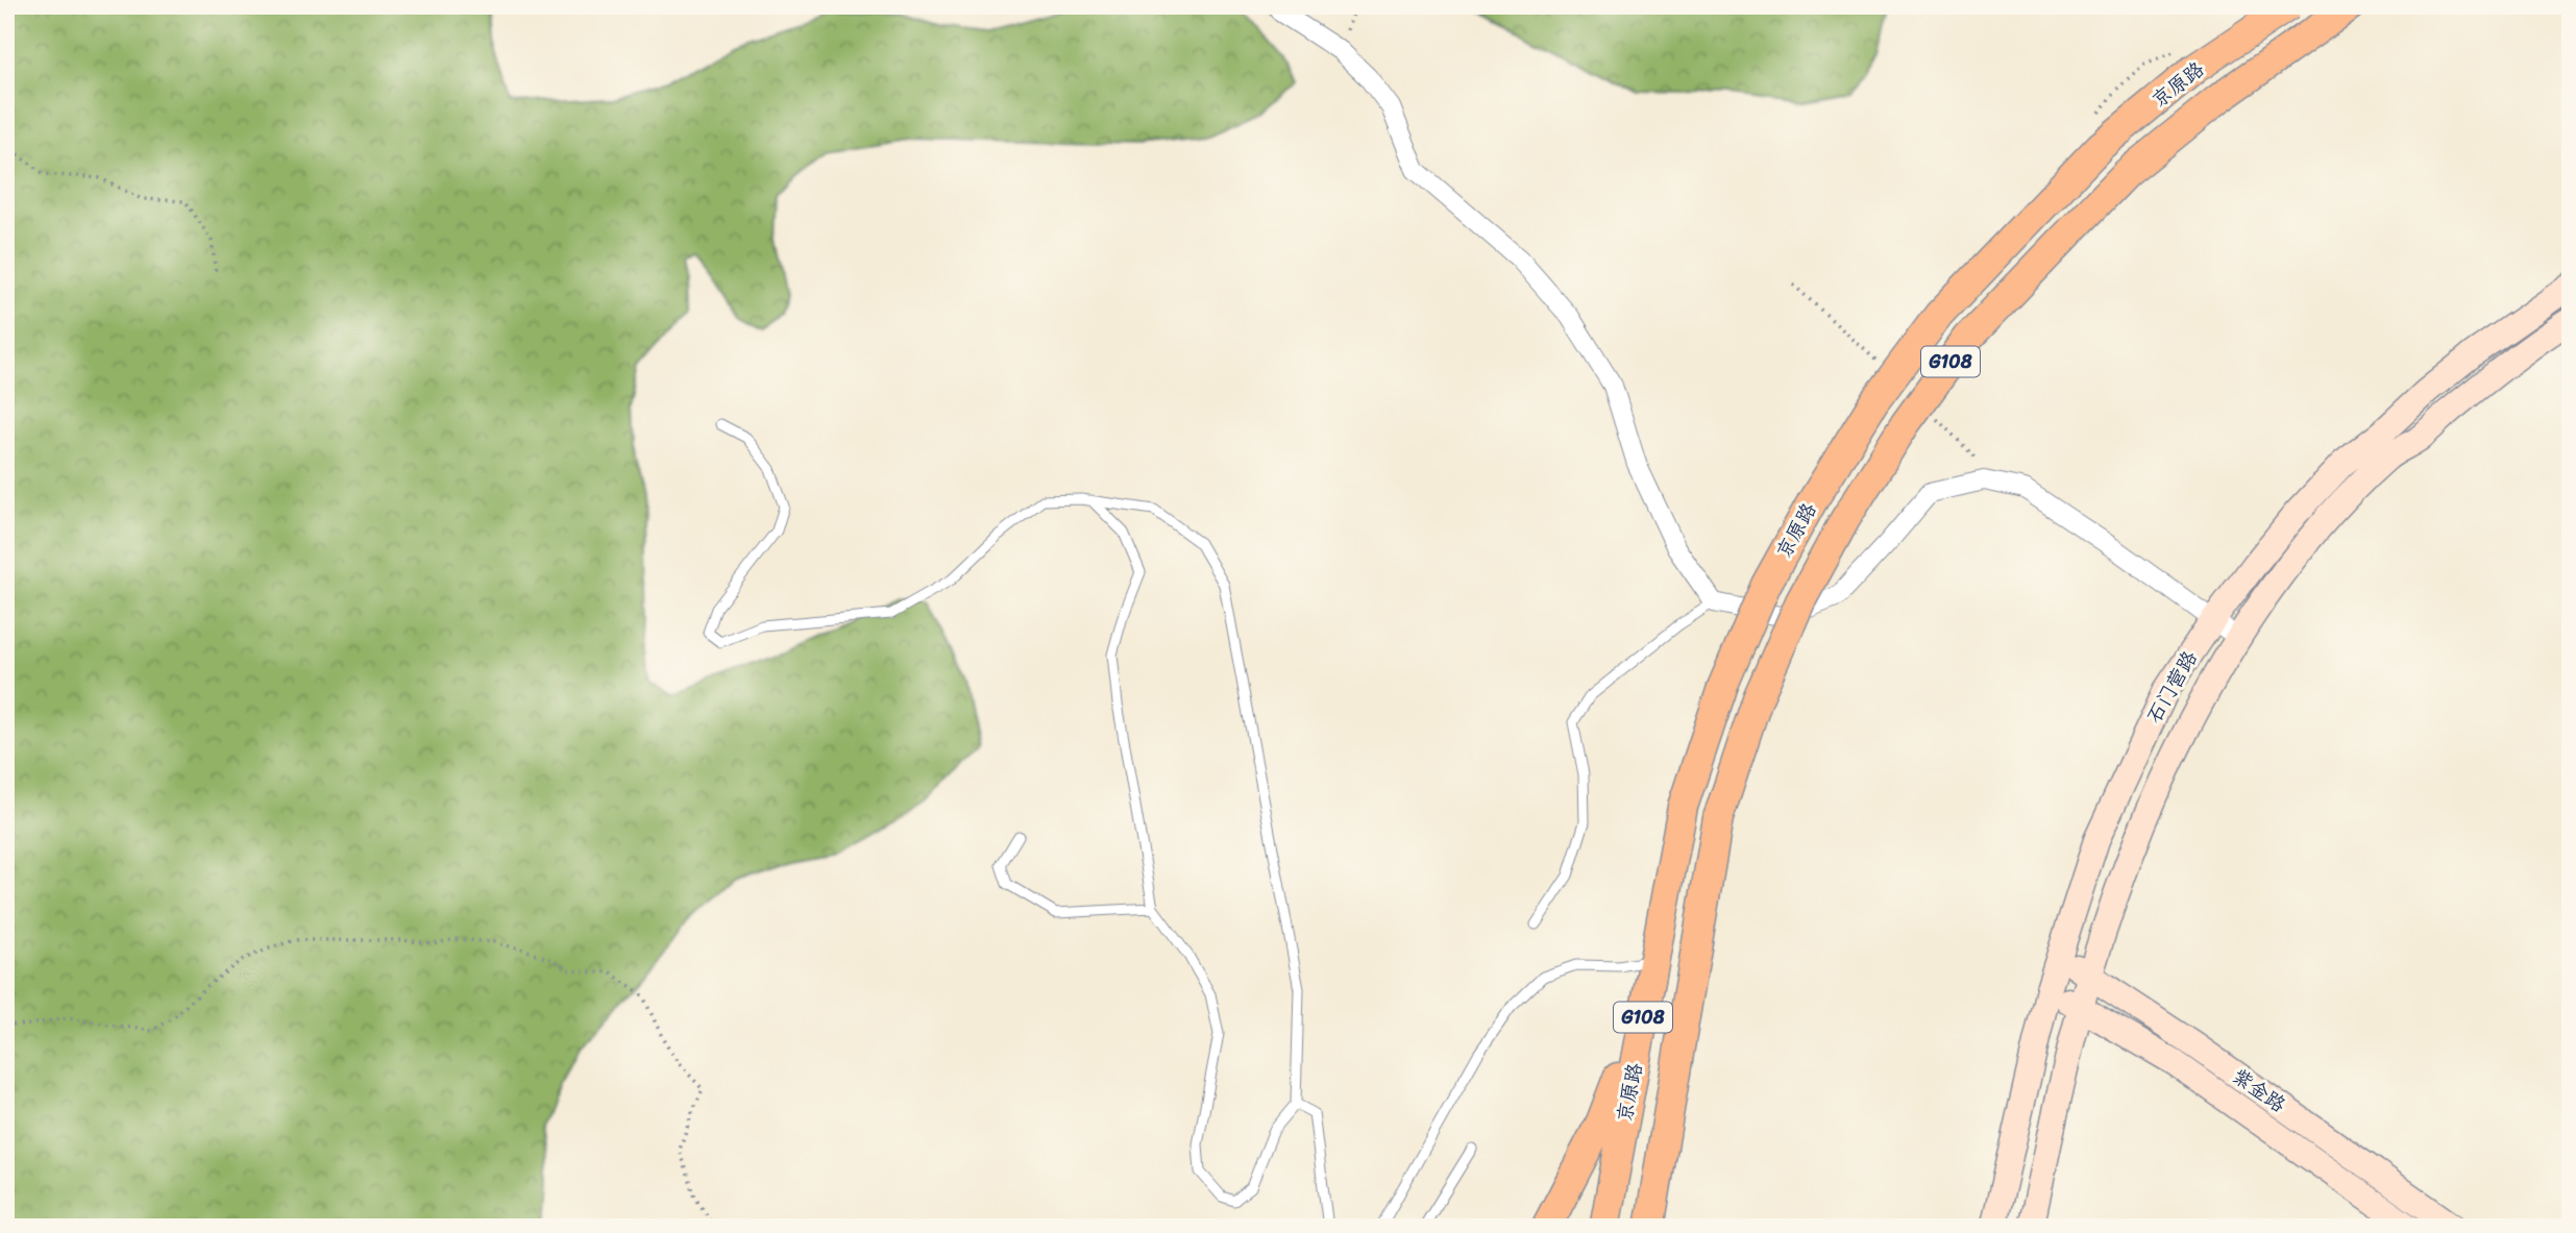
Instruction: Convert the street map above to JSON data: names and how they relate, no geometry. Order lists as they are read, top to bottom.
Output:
{
  "streets": {
    "highway": ["京原路", "G108"],
    "main road": ["石门营路", "紫金路"]
  },
  "crossings": [
    ["石门营路", "紫金路"]
  ]
}
